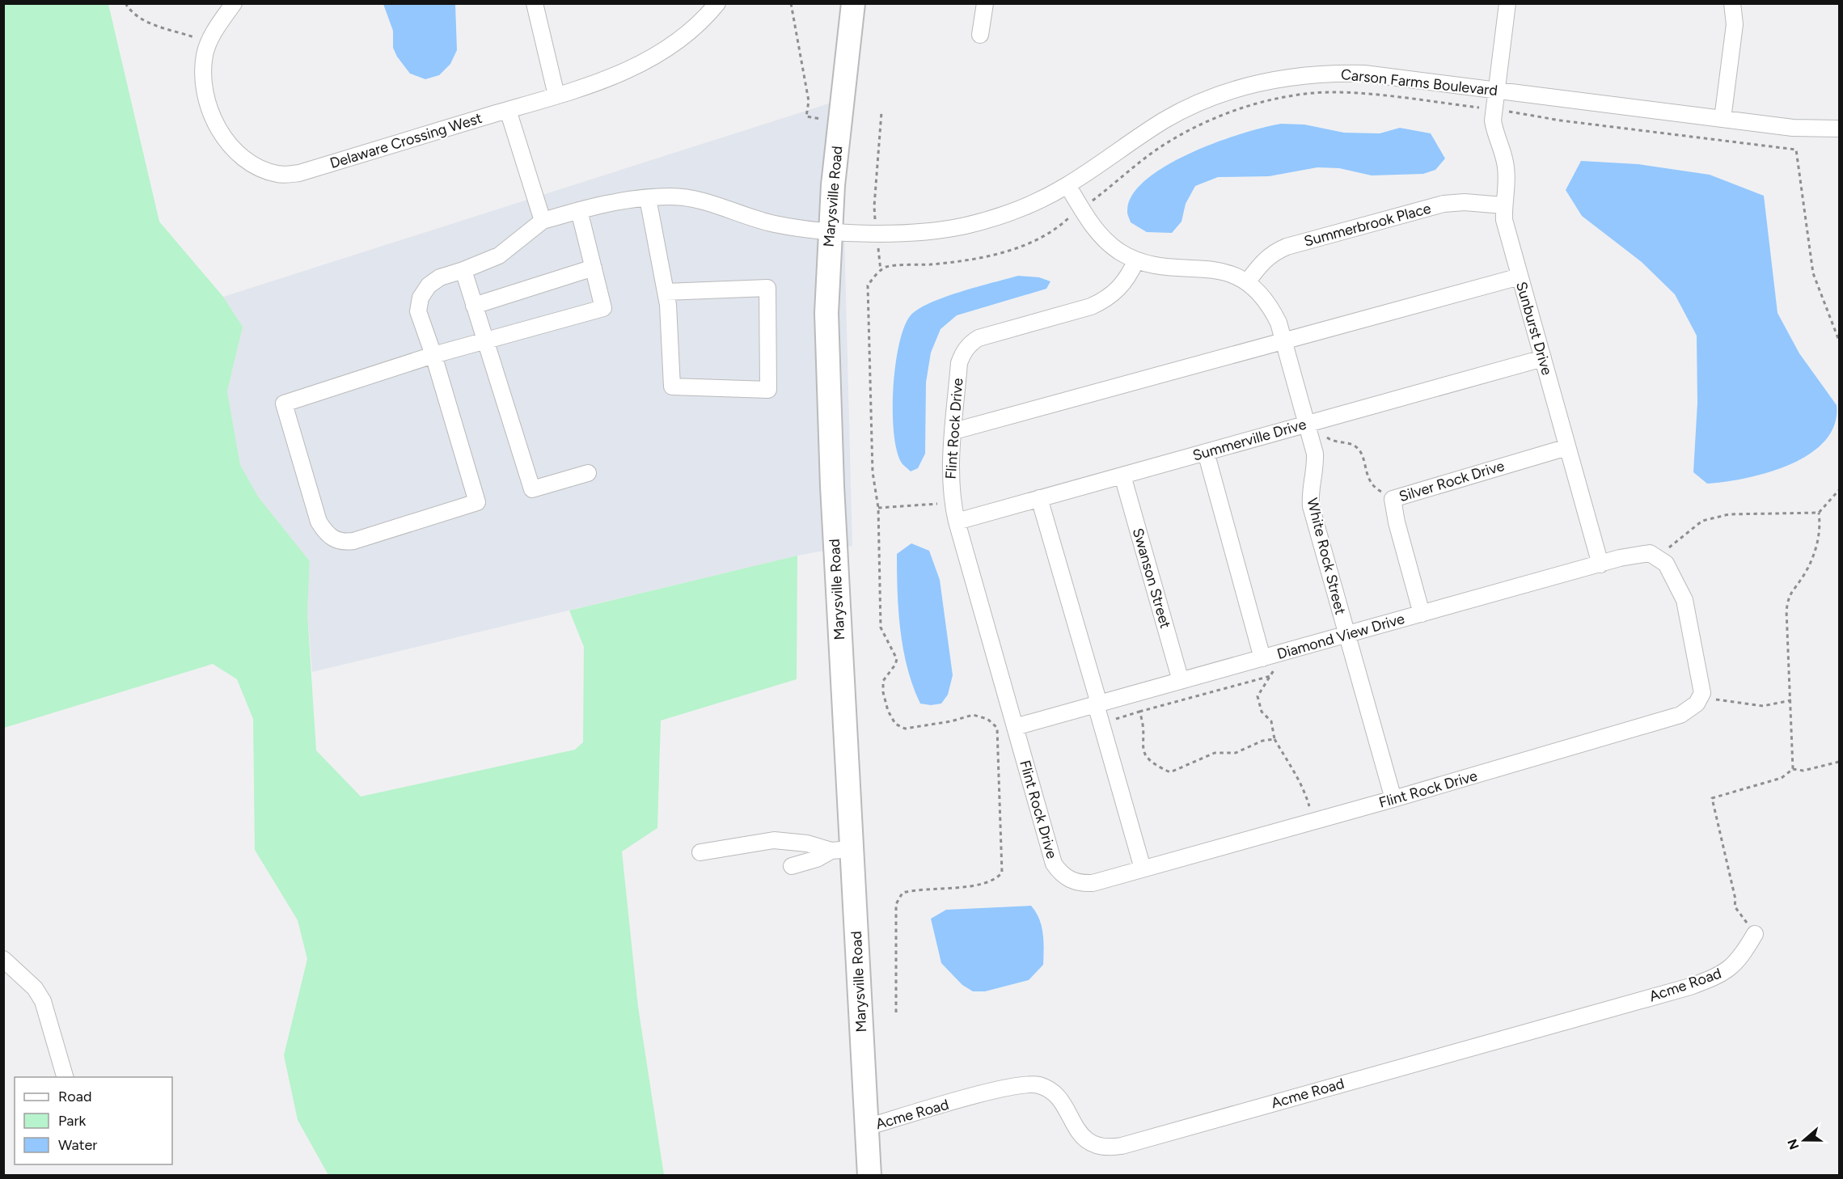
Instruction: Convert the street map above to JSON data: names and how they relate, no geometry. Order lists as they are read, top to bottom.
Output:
{
  "streets": {
    "highway": ["Marysville Road"],
    "street": [
      "Carson Farms Boulevard",
      "Delaware Crossing West",
      "Summerbrook Place",
      "Sunburst Drive",
      "Flint Rock Drive",
      "Summerville Drive",
      "Silver Rock Drive",
      "White Rock Street",
      "Swanson Street",
      "Diamond View Drive",
      "Acme Road"
    ]
  },
  "crossings": [
    ["Carson Farms Boulevard", "Marysville Road"],
    ["Carson Farms Boulevard", "Sunburst Drive"],
    ["Marysville Road", "Acme Road"],
    ["Summerbrook Place", "Sunburst Drive"],
    ["Summerbrook Place", "White Rock Street"],
    ["Sunburst Drive", "Summerville Drive"],
    ["Sunburst Drive", "Silver Rock Drive"],
    ["Sunburst Drive", "Diamond View Drive"],
    ["Flint Rock Drive", "Summerville Drive"],
    ["Flint Rock Drive", "White Rock Street"],
    ["Flint Rock Drive", "Diamond View Drive"],
    ["Summerville Drive", "White Rock Street"],
    ["Summerville Drive", "Swanson Street"],
    ["Silver Rock Drive", "Diamond View Drive"],
    ["White Rock Street", "Diamond View Drive"],
    ["Swanson Street", "Diamond View Drive"]
  ],
  "legend": ["Road", "Park", "Water"],
  "north": "left"
}
